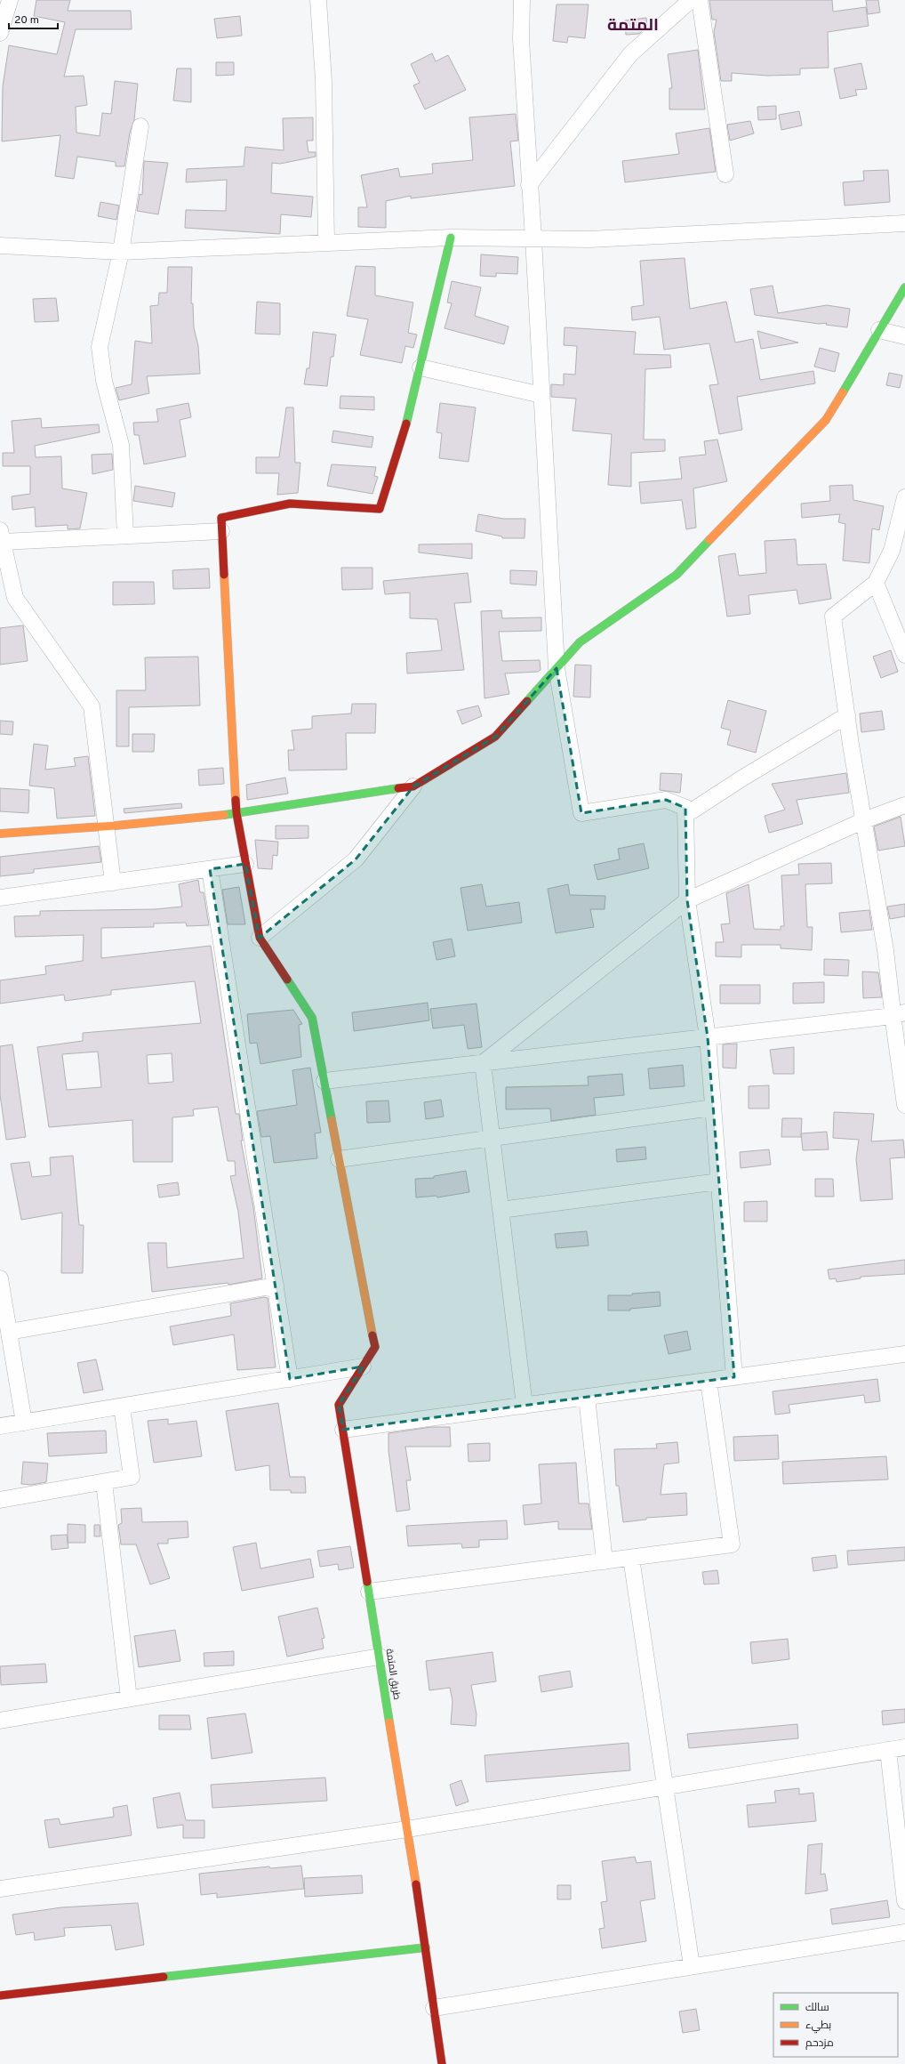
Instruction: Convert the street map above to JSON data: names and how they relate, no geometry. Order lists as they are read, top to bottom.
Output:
{
  "streets": {
    "street": ["طريق المتمة"]
  },
  "districts": ["المتمة"],
  "legend": ["سالك", "بطيء", "مزدحم"],
  "scale_bar": "20 m"
}
